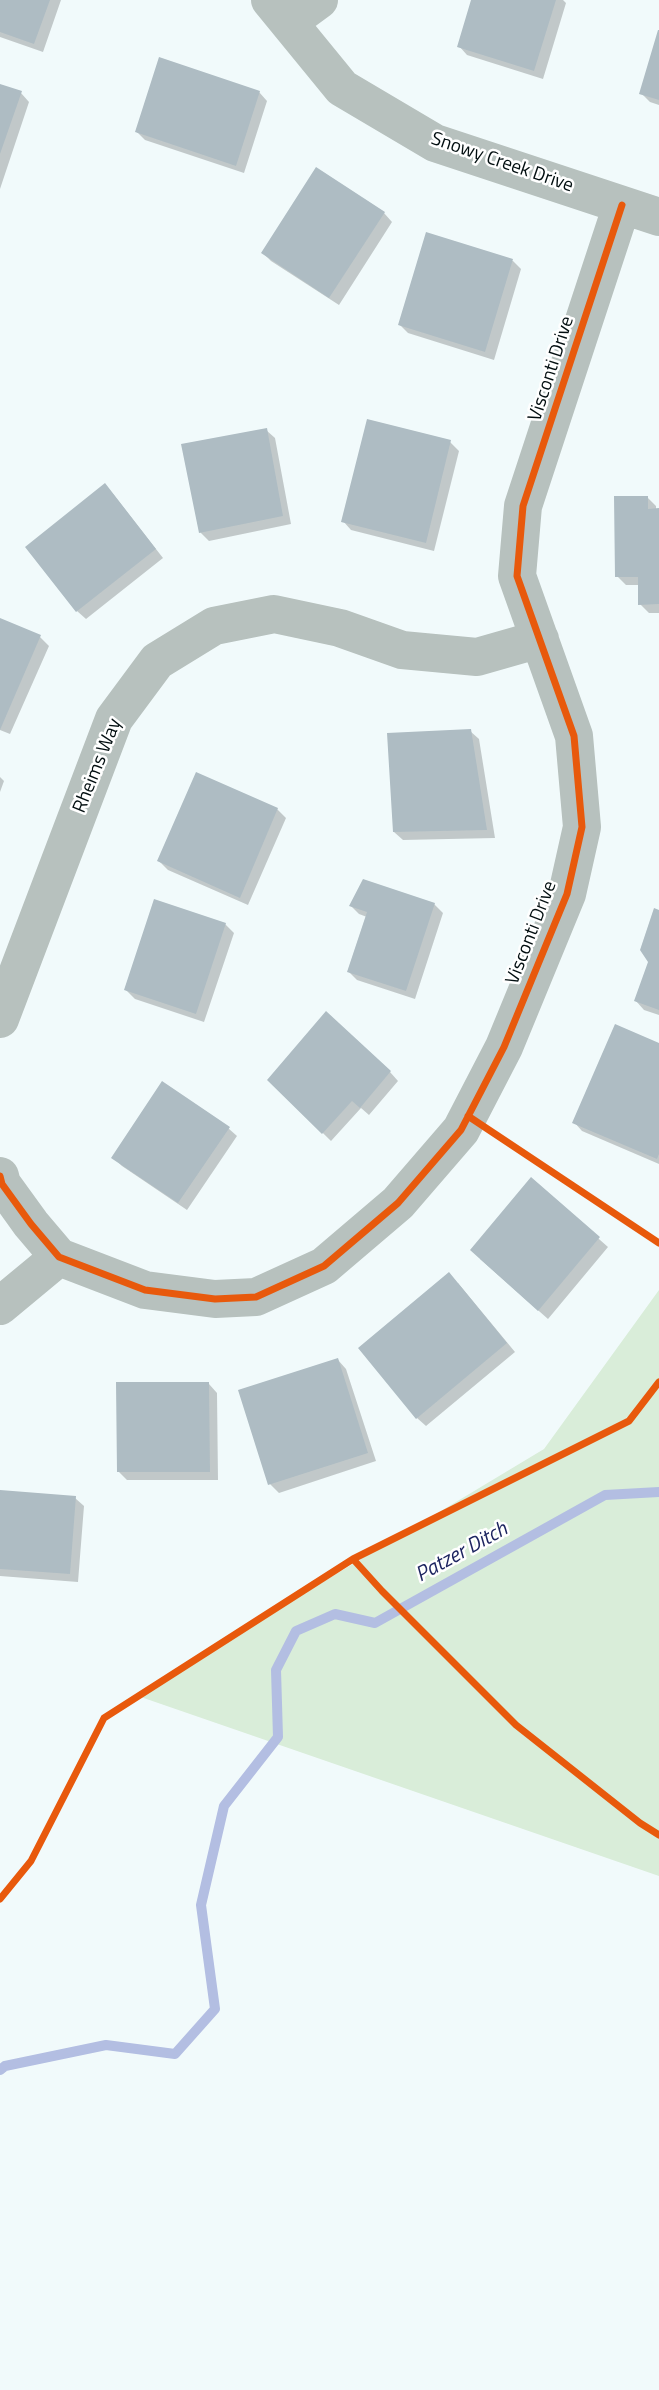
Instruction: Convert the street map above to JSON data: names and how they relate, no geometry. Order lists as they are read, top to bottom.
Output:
{
  "streets": {
    "street": ["Snowy Creek Drive", "Visconti Drive", "Rheims Way"]
  },
  "crossings": [
    ["Snowy Creek Drive", "Visconti Drive"],
    ["Visconti Drive", "Rheims Way"]
  ],
  "water": ["Patzer Ditch"]
}
